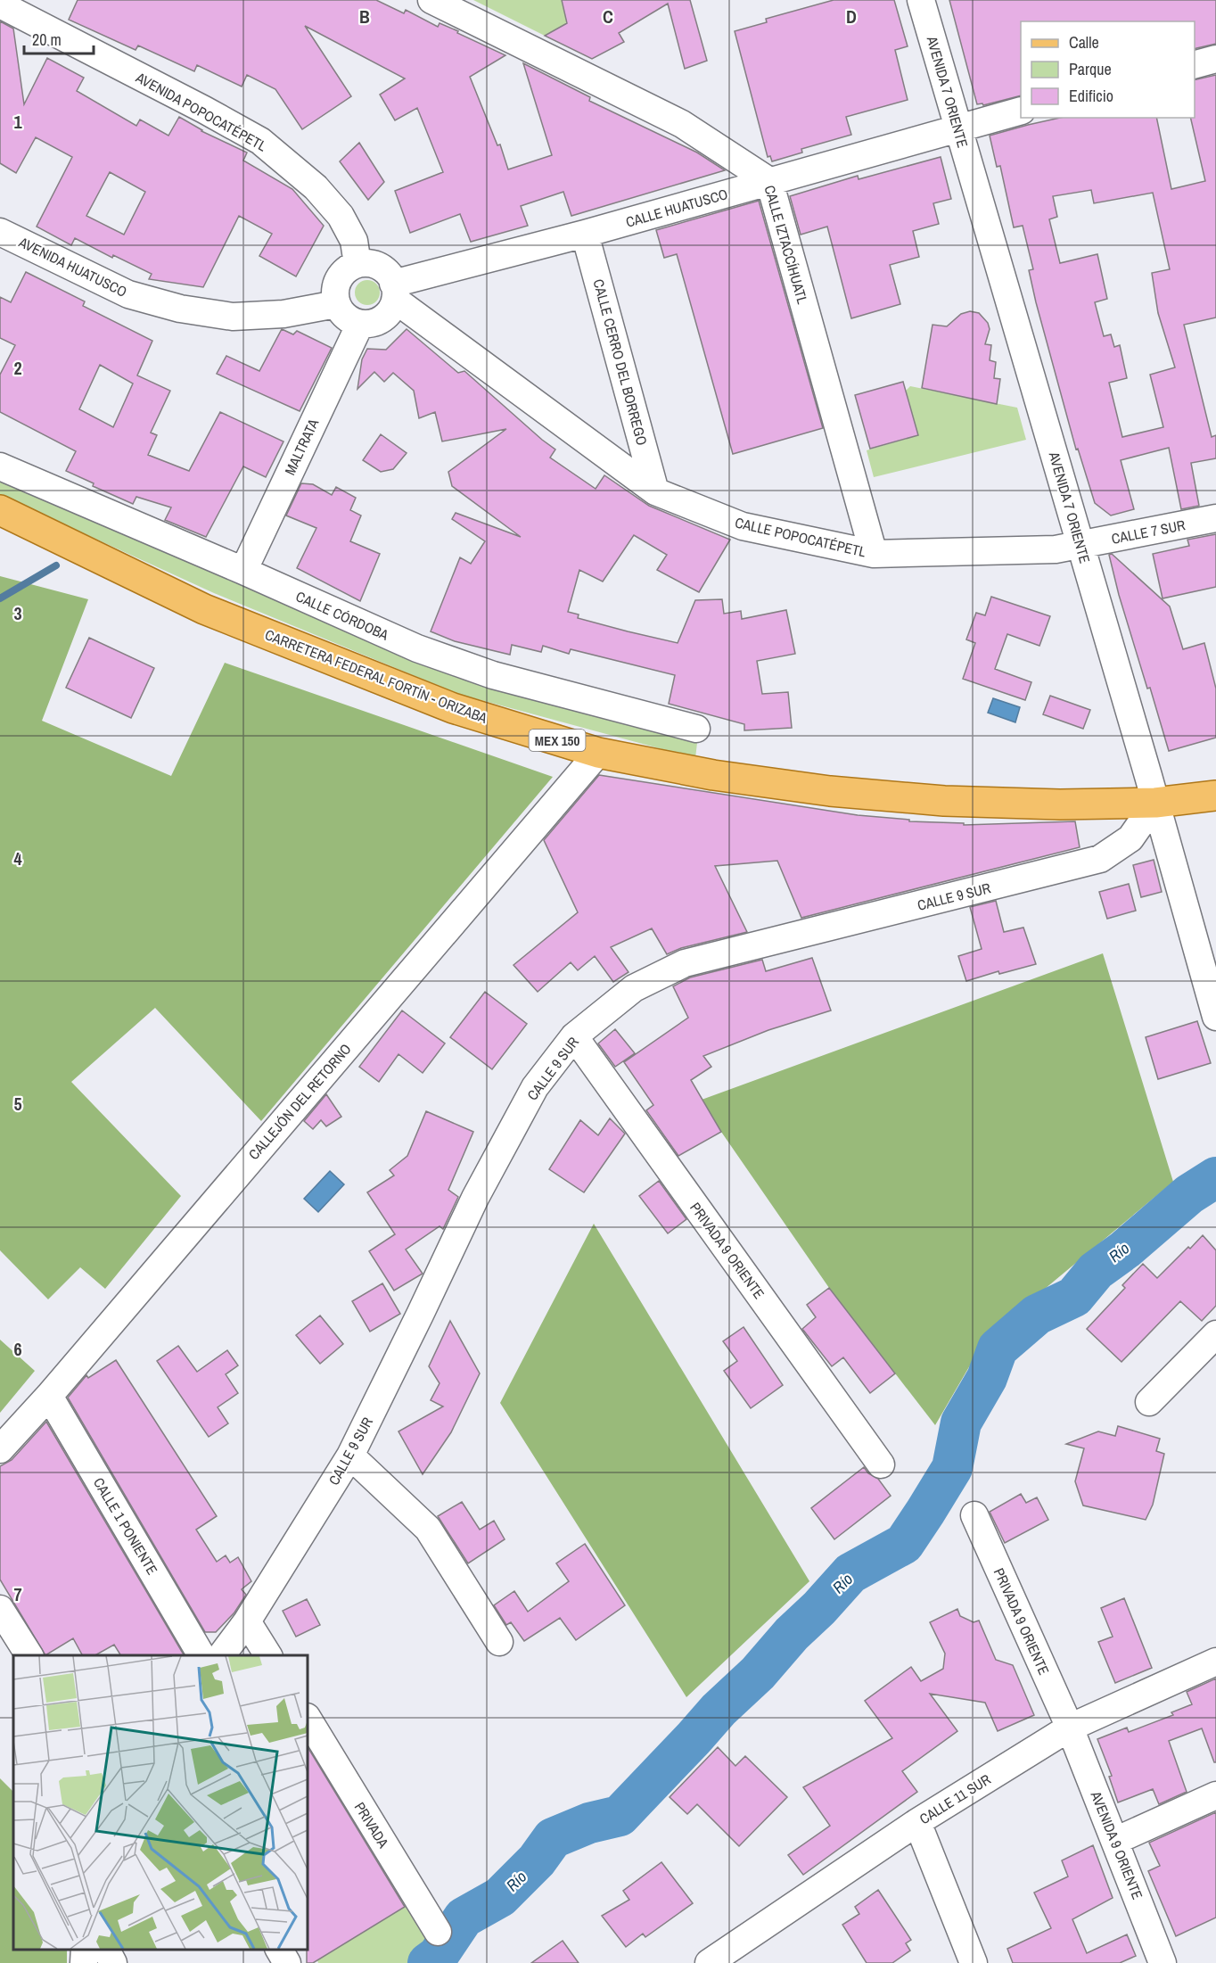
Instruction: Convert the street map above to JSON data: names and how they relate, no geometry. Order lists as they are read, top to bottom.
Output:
{
  "streets": {
    "main road": ["CARRETERA FEDERAL FORTÍN - ORIZABA", "MEX 150"],
    "street": [
      "AVENIDA 7 ORIENTE",
      "AVENIDA POPOCATÉPETL",
      "CALLE HUATUSCO",
      "CALLE IZTACCÍHUATL",
      "AVENIDA HUATUSCO",
      "CALLE CERRO DEL BORREGO",
      "MALTRATA",
      "CALLE 7 SUR",
      "CALLE POPOCATÉPETL",
      "CALLE CÓRDOBA",
      "CALLE 9 SUR",
      "CALLEJÓN DEL RETORNO",
      "PRIVADA 9 ORIENTE",
      "CALLE 1 PONIENTE",
      "CALLE 11 SUR",
      "PRIVADA",
      "AVENIDA 9 ORIENTE"
    ]
  },
  "crossings": [
    ["AVENIDA 7 ORIENTE", "CALLE HUATUSCO"],
    ["AVENIDA 7 ORIENTE", "CALLE 7 SUR"],
    ["AVENIDA 7 ORIENTE", "CALLE POPOCATÉPETL"],
    ["AVENIDA 7 ORIENTE", "CARRETERA FEDERAL FORTÍN - ORIZABA"],
    ["AVENIDA 7 ORIENTE", "MEX 150"],
    ["AVENIDA 7 ORIENTE", "CALLE 9 SUR"],
    ["AVENIDA POPOCATÉPETL", "CALLE HUATUSCO"],
    ["AVENIDA POPOCATÉPETL", "AVENIDA HUATUSCO"],
    ["AVENIDA POPOCATÉPETL", "MALTRATA"],
    ["AVENIDA POPOCATÉPETL", "CALLE POPOCATÉPETL"],
    ["CALLE HUATUSCO", "CALLE IZTACCÍHUATL"],
    ["CALLE HUATUSCO", "AVENIDA HUATUSCO"],
    ["CALLE HUATUSCO", "CALLE CERRO DEL BORREGO"],
    ["CALLE HUATUSCO", "MALTRATA"],
    ["CALLE HUATUSCO", "CALLE POPOCATÉPETL"],
    ["CALLE IZTACCÍHUATL", "CALLE POPOCATÉPETL"],
    ["AVENIDA HUATUSCO", "MALTRATA"],
    ["AVENIDA HUATUSCO", "CALLE POPOCATÉPETL"],
    ["CALLE CERRO DEL BORREGO", "CALLE POPOCATÉPETL"],
    ["MALTRATA", "CALLE POPOCATÉPETL"],
    ["MALTRATA", "CALLE CÓRDOBA"],
    ["CALLE 7 SUR", "CALLE POPOCATÉPETL"],
    ["CARRETERA FEDERAL FORTÍN - ORIZABA", "MEX 150"],
    ["CARRETERA FEDERAL FORTÍN - ORIZABA", "CALLE 9 SUR"],
    ["CARRETERA FEDERAL FORTÍN - ORIZABA", "CALLEJÓN DEL RETORNO"],
    ["MEX 150", "CALLE 9 SUR"],
    ["CALLE 9 SUR", "PRIVADA 9 ORIENTE"],
    ["CALLEJÓN DEL RETORNO", "CALLE 1 PONIENTE"],
    ["PRIVADA 9 ORIENTE", "CALLE 11 SUR"],
    ["PRIVADA 9 ORIENTE", "AVENIDA 9 ORIENTE"],
    ["CALLE 11 SUR", "AVENIDA 9 ORIENTE"]
  ],
  "water": ["Río"],
  "legend": ["Calle", "Parque", "Edificio"],
  "scale_bar": "20 m",
  "grid": {
    "columns": ["B", "C", "D"],
    "rows": [
      "1",
      "2",
      "3",
      "4",
      "5",
      "6",
      "7"
    ]
  }
}
